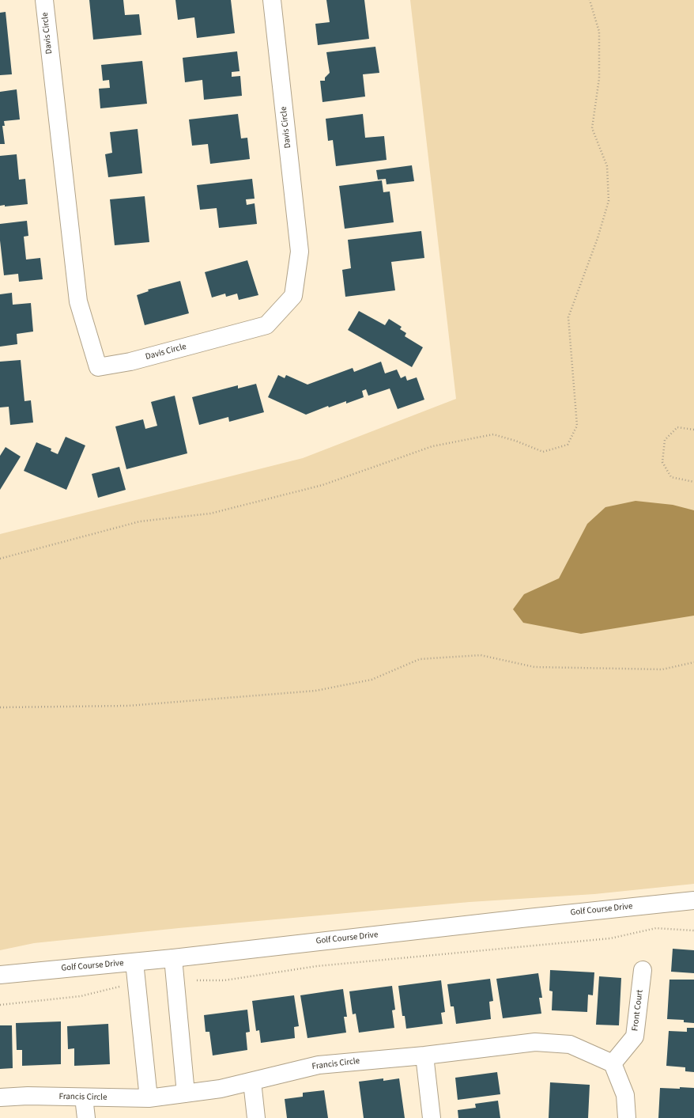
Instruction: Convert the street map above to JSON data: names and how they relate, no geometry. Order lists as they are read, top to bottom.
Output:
{
  "streets": {
    "street": [
      "Davis Circle",
      "Golf Course Drive",
      "Front Court",
      "Francis Circle"
    ]
  },
  "crossings": [
    ["Front Court", "Francis Circle"]
  ]
}
